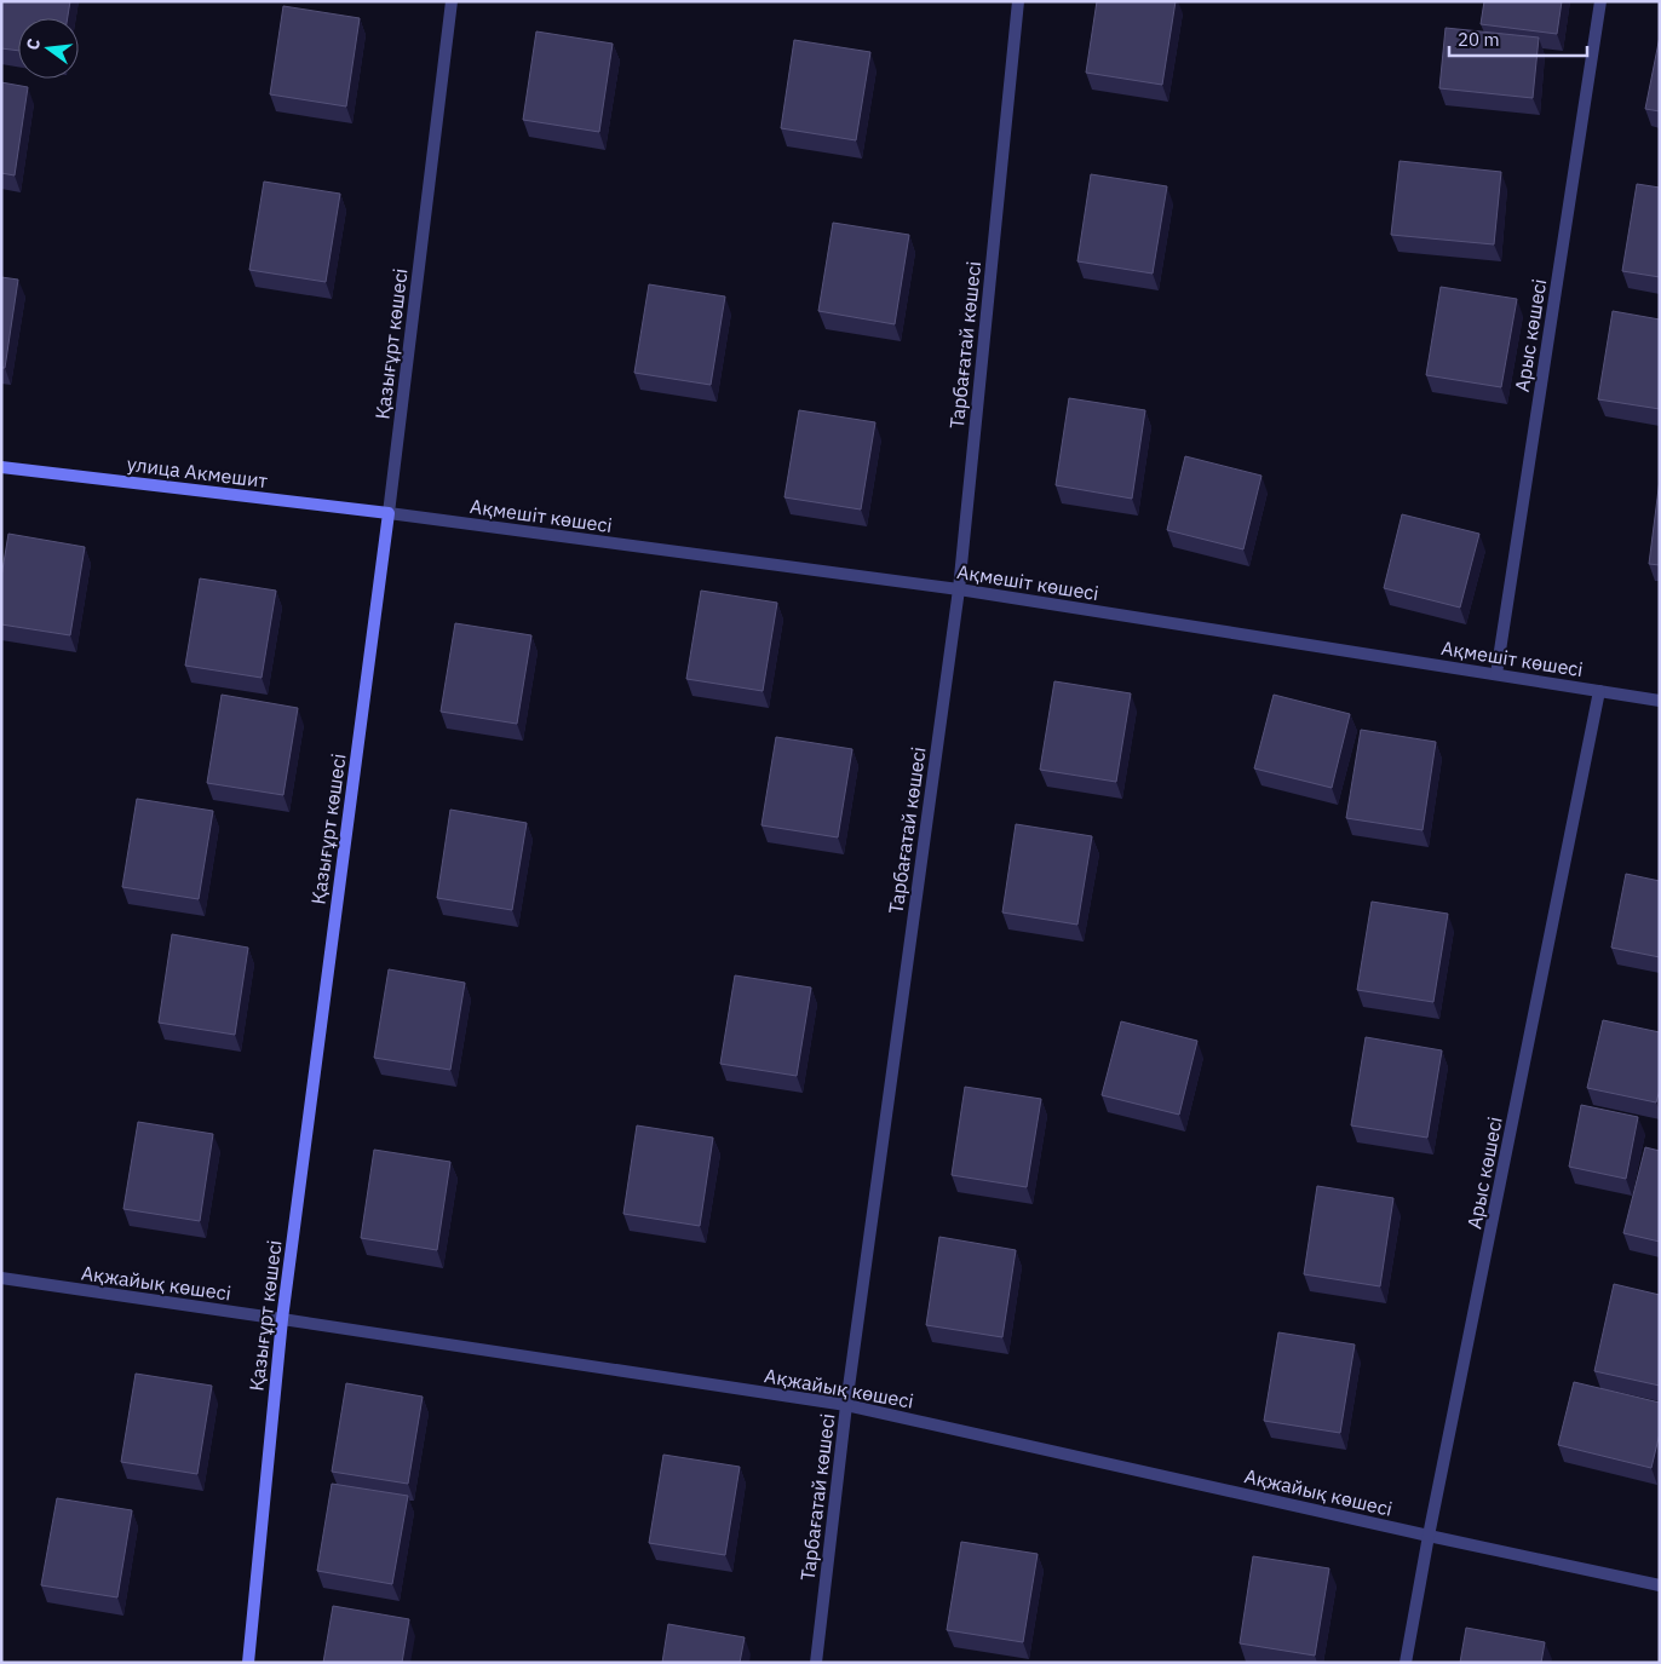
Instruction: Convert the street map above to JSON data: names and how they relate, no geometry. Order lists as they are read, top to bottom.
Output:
{
  "streets": {
    "street": [
      "Арыс көшесі",
      "Қазығұрт көшесі",
      "Тарбағатай көшесі",
      "улица Акмешит",
      "Ақмешіт көшесі",
      "Ақжайық көшесі"
    ]
  },
  "crossings": [
    ["Арыс көшесі", "Ақмешіт көшесі"],
    ["Арыс көшесі", "Ақжайық көшесі"],
    ["Қазығұрт көшесі", "улица Акмешит"],
    ["Қазығұрт көшесі", "Ақмешіт көшесі"],
    ["Қазығұрт көшесі", "Ақжайық көшесі"],
    ["Тарбағатай көшесі", "Ақмешіт көшесі"],
    ["Тарбағатай көшесі", "Ақжайық көшесі"],
    ["улица Акмешит", "Ақмешіт көшесі"]
  ],
  "scale_bar": "20 m",
  "north": "left"
}
